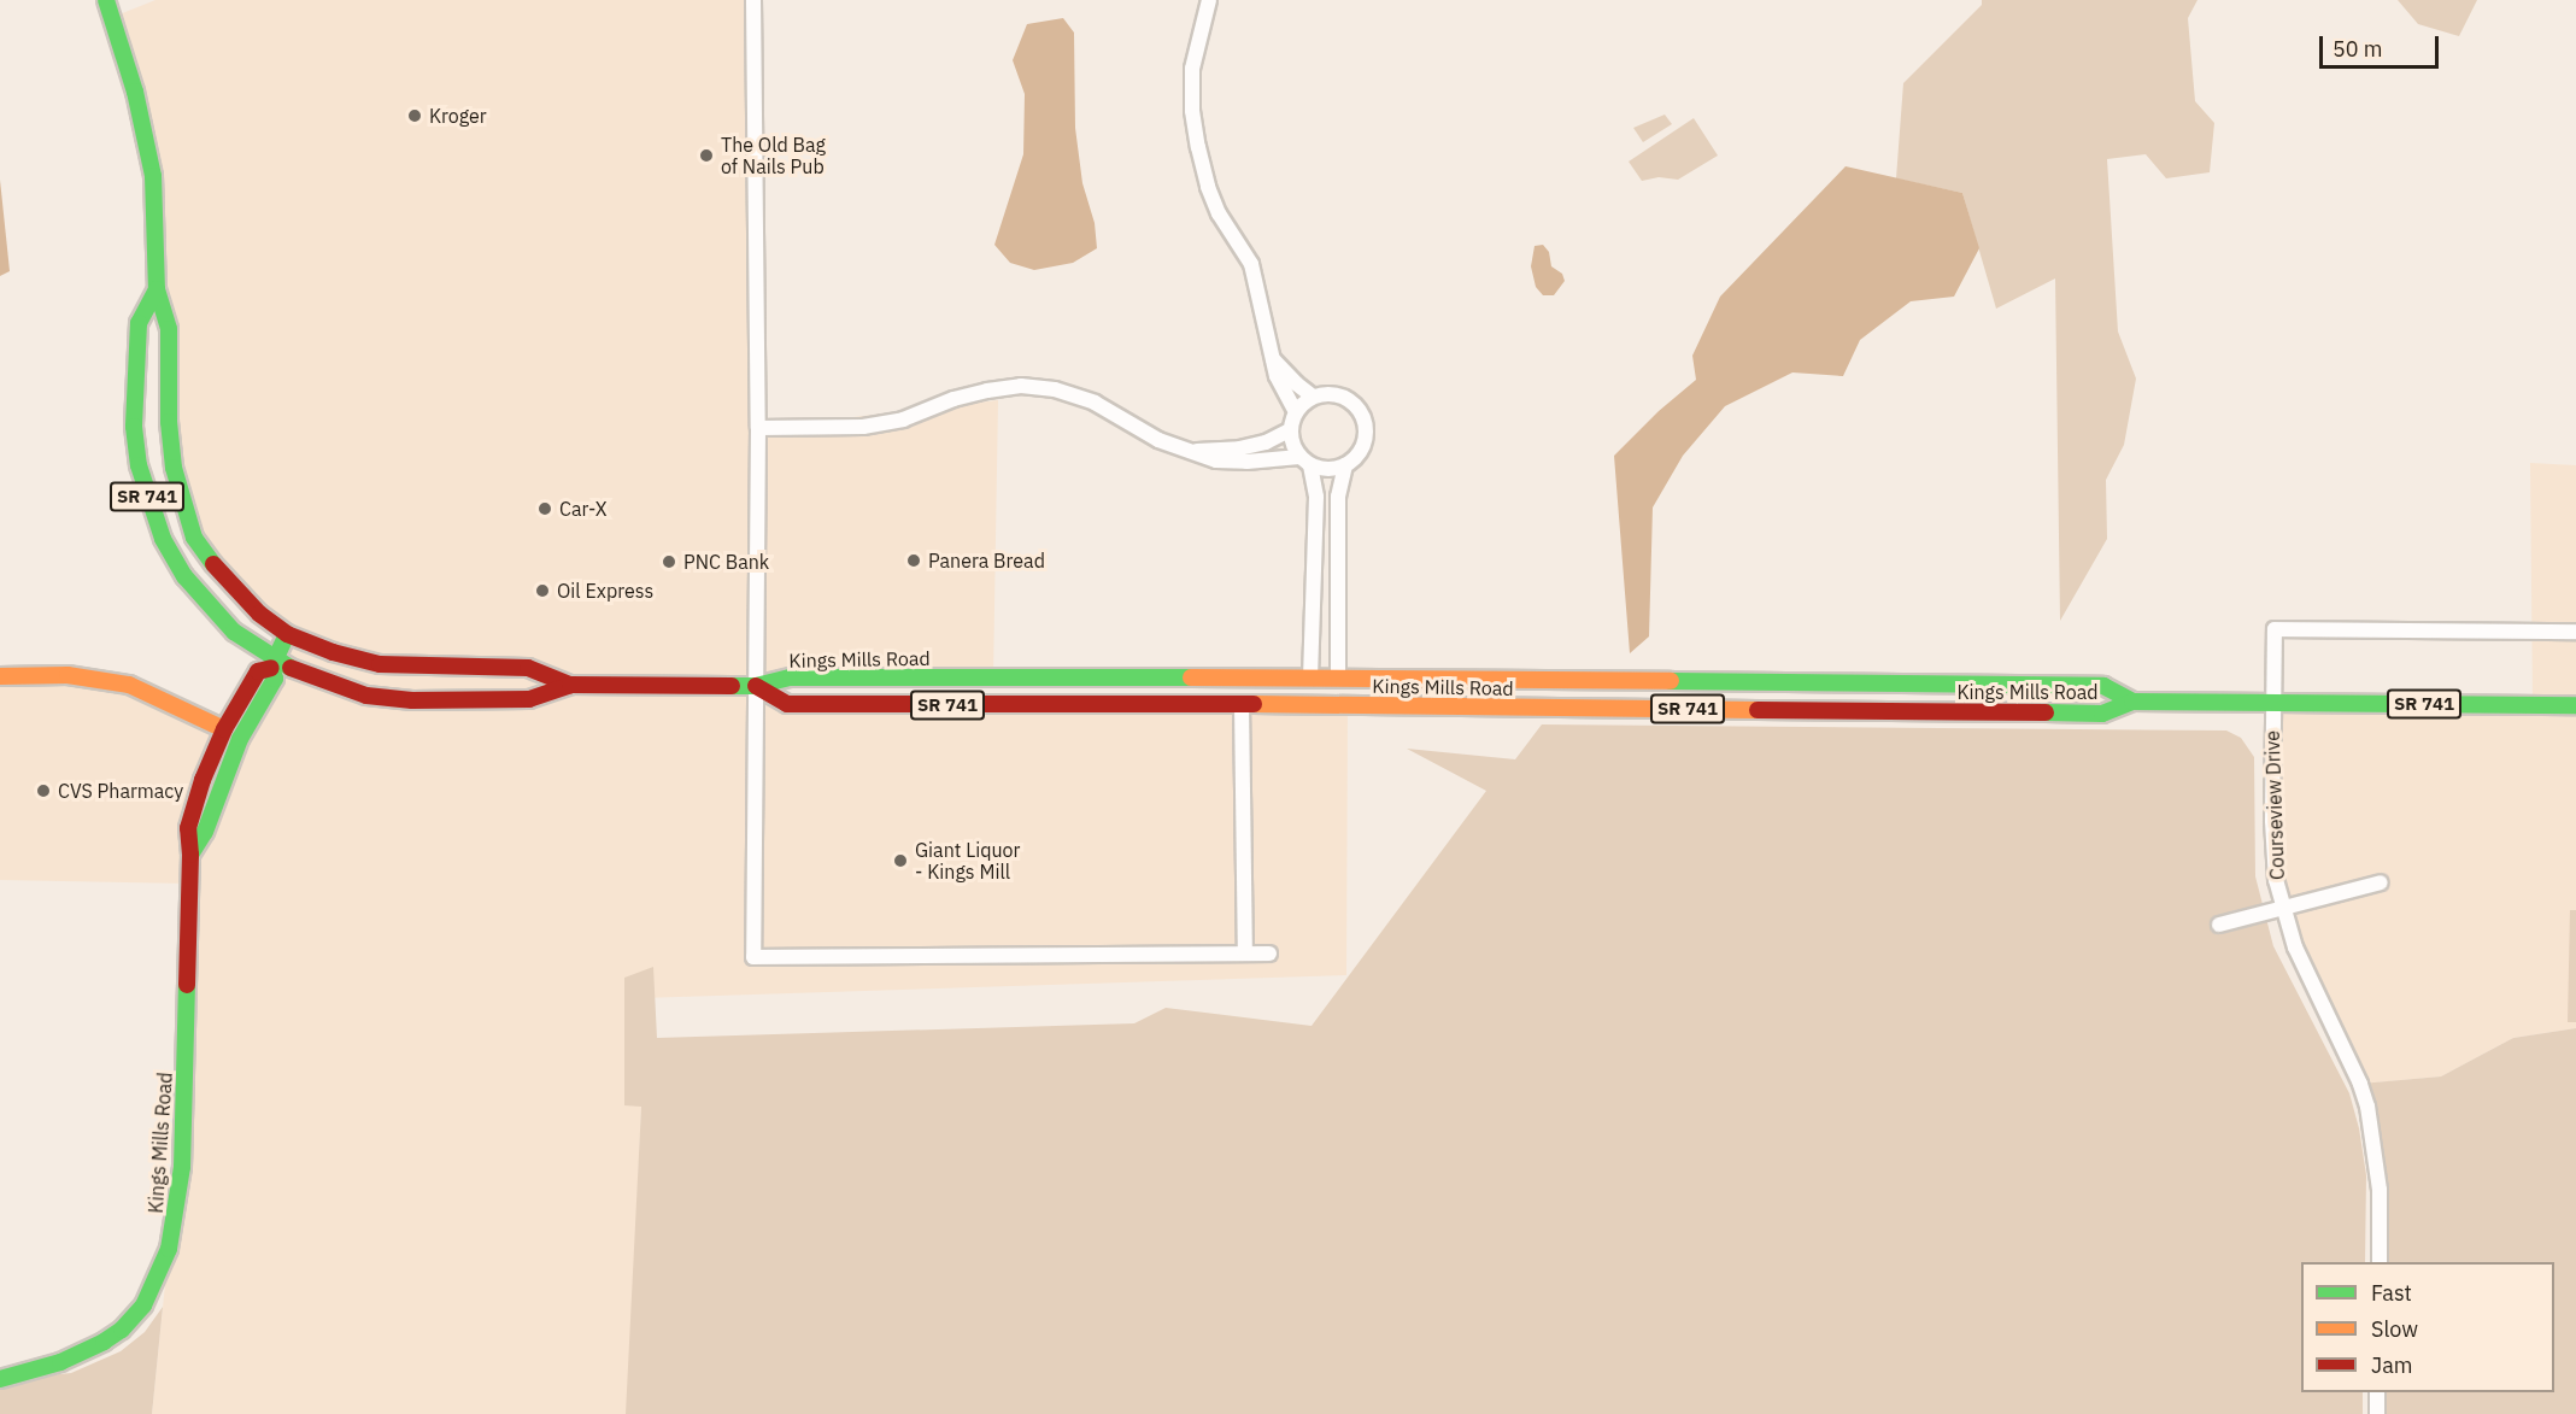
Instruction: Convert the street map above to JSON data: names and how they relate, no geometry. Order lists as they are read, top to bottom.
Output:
{
  "streets": {
    "main road": ["SR 741", "Kings Mills Road"],
    "street": ["Courseview Drive"]
  },
  "crossings": [
    ["SR 741", "Kings Mills Road"],
    ["Kings Mills Road", "Courseview Drive"]
  ],
  "places": [
    "Kroger",
    "The Old Bag of Nails Pub",
    "Car-X",
    "Panera Bread",
    "PNC Bank",
    "Oil Express",
    "CVS Pharmacy",
    "Giant Liquor - Kings Mill"
  ],
  "legend": ["Fast", "Slow", "Jam"],
  "scale_bar": "50 m"
}
